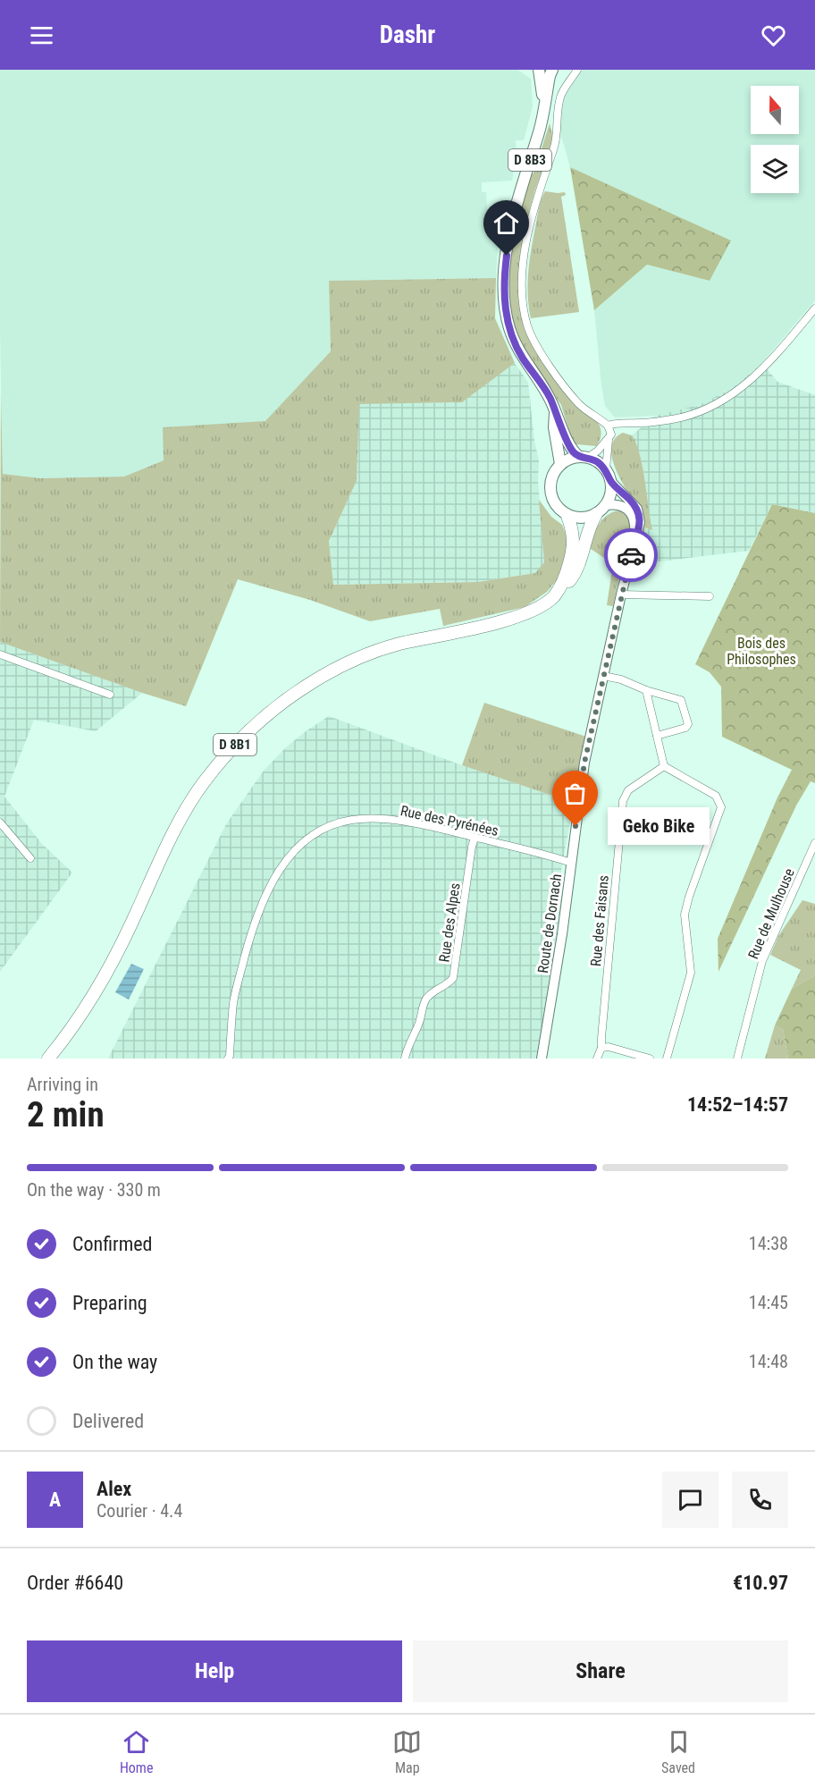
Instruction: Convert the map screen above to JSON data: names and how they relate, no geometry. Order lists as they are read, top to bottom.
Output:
{
  "streets": {
    "highway": ["D 8B1"],
    "main road": ["D 8B3", "Route de Dornach"],
    "street": [
      "Rue des Pyrénées",
      "Rue de Mulhouse",
      "Rue des Faisans",
      "Rue des Alpes"
    ]
  },
  "crossings": [
    ["D 8B3", "D 8B1"],
    ["Rue des Pyrénées", "Rue des Alpes"],
    ["Rue des Pyrénées", "Route de Dornach"]
  ],
  "parks": ["Bois des Philosophes"],
  "places": ["Geko Bike"],
  "north": "top",
  "page": {
    "header": "Dashr",
    "bubble": "Geko Bike",
    "heading": ["2 min", "Arriving in", "14:52–14:57"],
    "panel": [
      "Alex",
      "Courier · 4.4",
      "Order #6640",
      "€10.97"
    ],
    "bar": "On the way · 330 m",
    "list": [
      ["Confirmed", "14:38"],
      ["Preparing", "14:45"],
      ["On the way", "14:48"],
      "Delivered"
    ],
    "round": "A",
    "buttons": ["Help", "Share"],
    "tabs": ["Home", "Map", "Saved"]
  }
}
